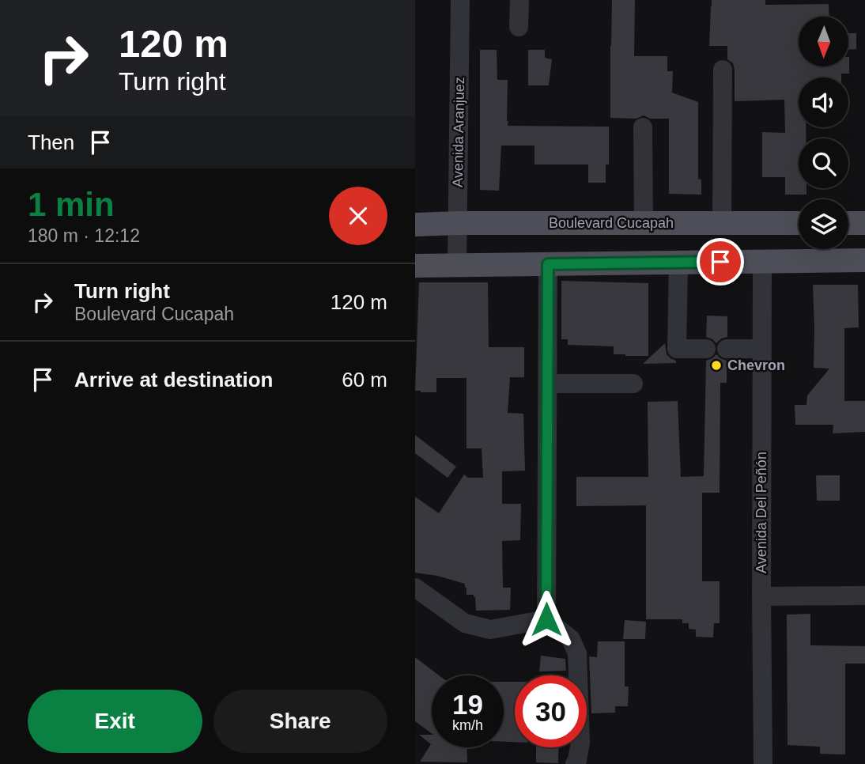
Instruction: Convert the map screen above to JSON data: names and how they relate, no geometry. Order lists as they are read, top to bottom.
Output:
{
  "streets": {
    "main road": ["Boulevard Cucapah"],
    "street": ["Avenida Aranjuez", "Avenida Del Peñón"]
  },
  "crossings": [
    ["Avenida Aranjuez", "Boulevard Cucapah"]
  ],
  "places": ["Chevron"],
  "north": "bottom",
  "page": {
    "turn": ["120 m", "Turn right"],
    "then": "Then",
    "heading": ["1 min", "180 m · 12:12"],
    "list": [
      {
        "name": "Turn right",
        "note": "Boulevard Cucapah",
        "value": "120 m"
      },
      {
        "name": "Arrive at destination",
        "value": "60 m"
      }
    ],
    "speed": "19 km/h",
    "limit": "30",
    "buttons": ["Exit", "Share"]
  }
}
